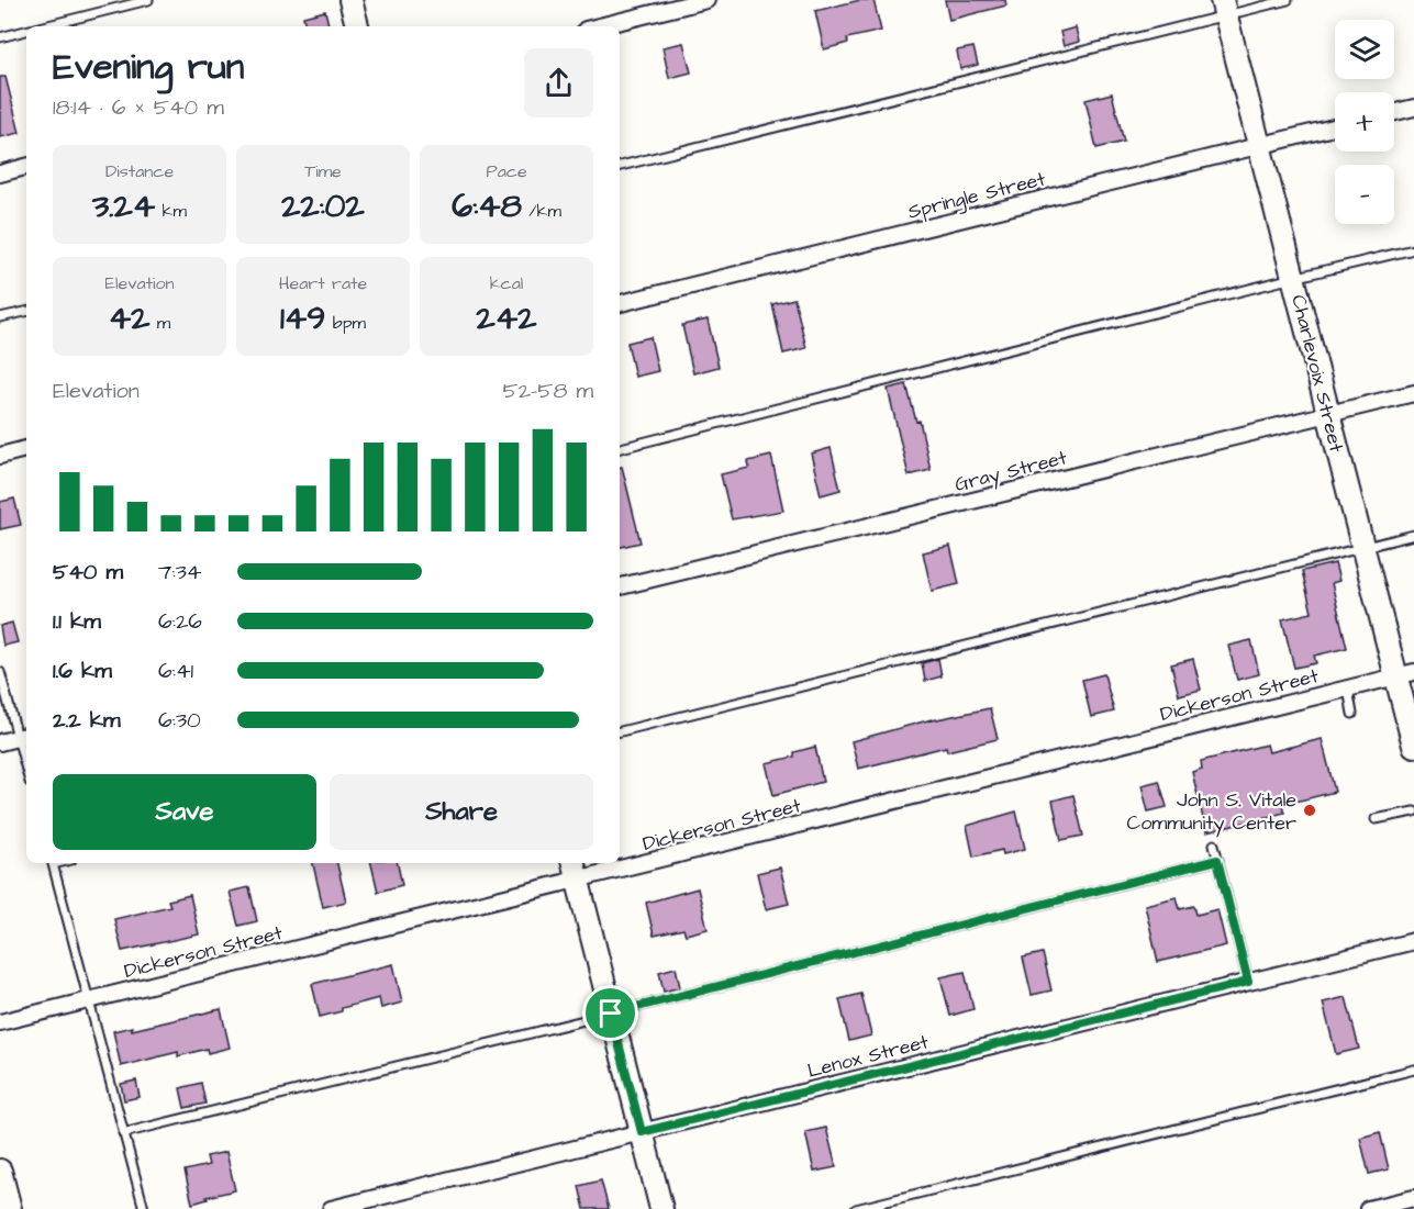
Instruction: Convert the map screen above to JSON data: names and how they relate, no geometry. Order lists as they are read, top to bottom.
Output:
{
  "streets": {
    "street": [
      "Springle Street",
      "Charlevoix Street",
      "Gray Street",
      "Dickerson Street",
      "Lenox Street"
    ]
  },
  "crossings": [
    ["Springle Street", "Charlevoix Street"],
    ["Charlevoix Street", "Gray Street"],
    ["Charlevoix Street", "Dickerson Street"]
  ],
  "places": ["John S. Vitale Community Center"],
  "page": {
    "map_buttons": ["+", "−"],
    "heading": ["Evening run", "18:14 · 6 × 540 m"],
    "stats": [
      ["Distance", "3.24 km"],
      ["Time", "22:02"],
      ["Pace", "6:48 /km"],
      ["Elevation", "42 m"],
      ["Heart rate", "149 bpm"],
      ["kcal", "242"]
    ],
    "chart": ["Elevation", "52–58 m"],
    "list": [
      {
        "name": "540 m",
        "note": "7:34"
      },
      {
        "name": "1.1 km",
        "note": "6:26"
      },
      {
        "name": "1.6 km",
        "note": "6:41"
      },
      {
        "name": "2.2 km",
        "note": "6:30"
      }
    ],
    "buttons": ["Save", "Share"]
  }
}
